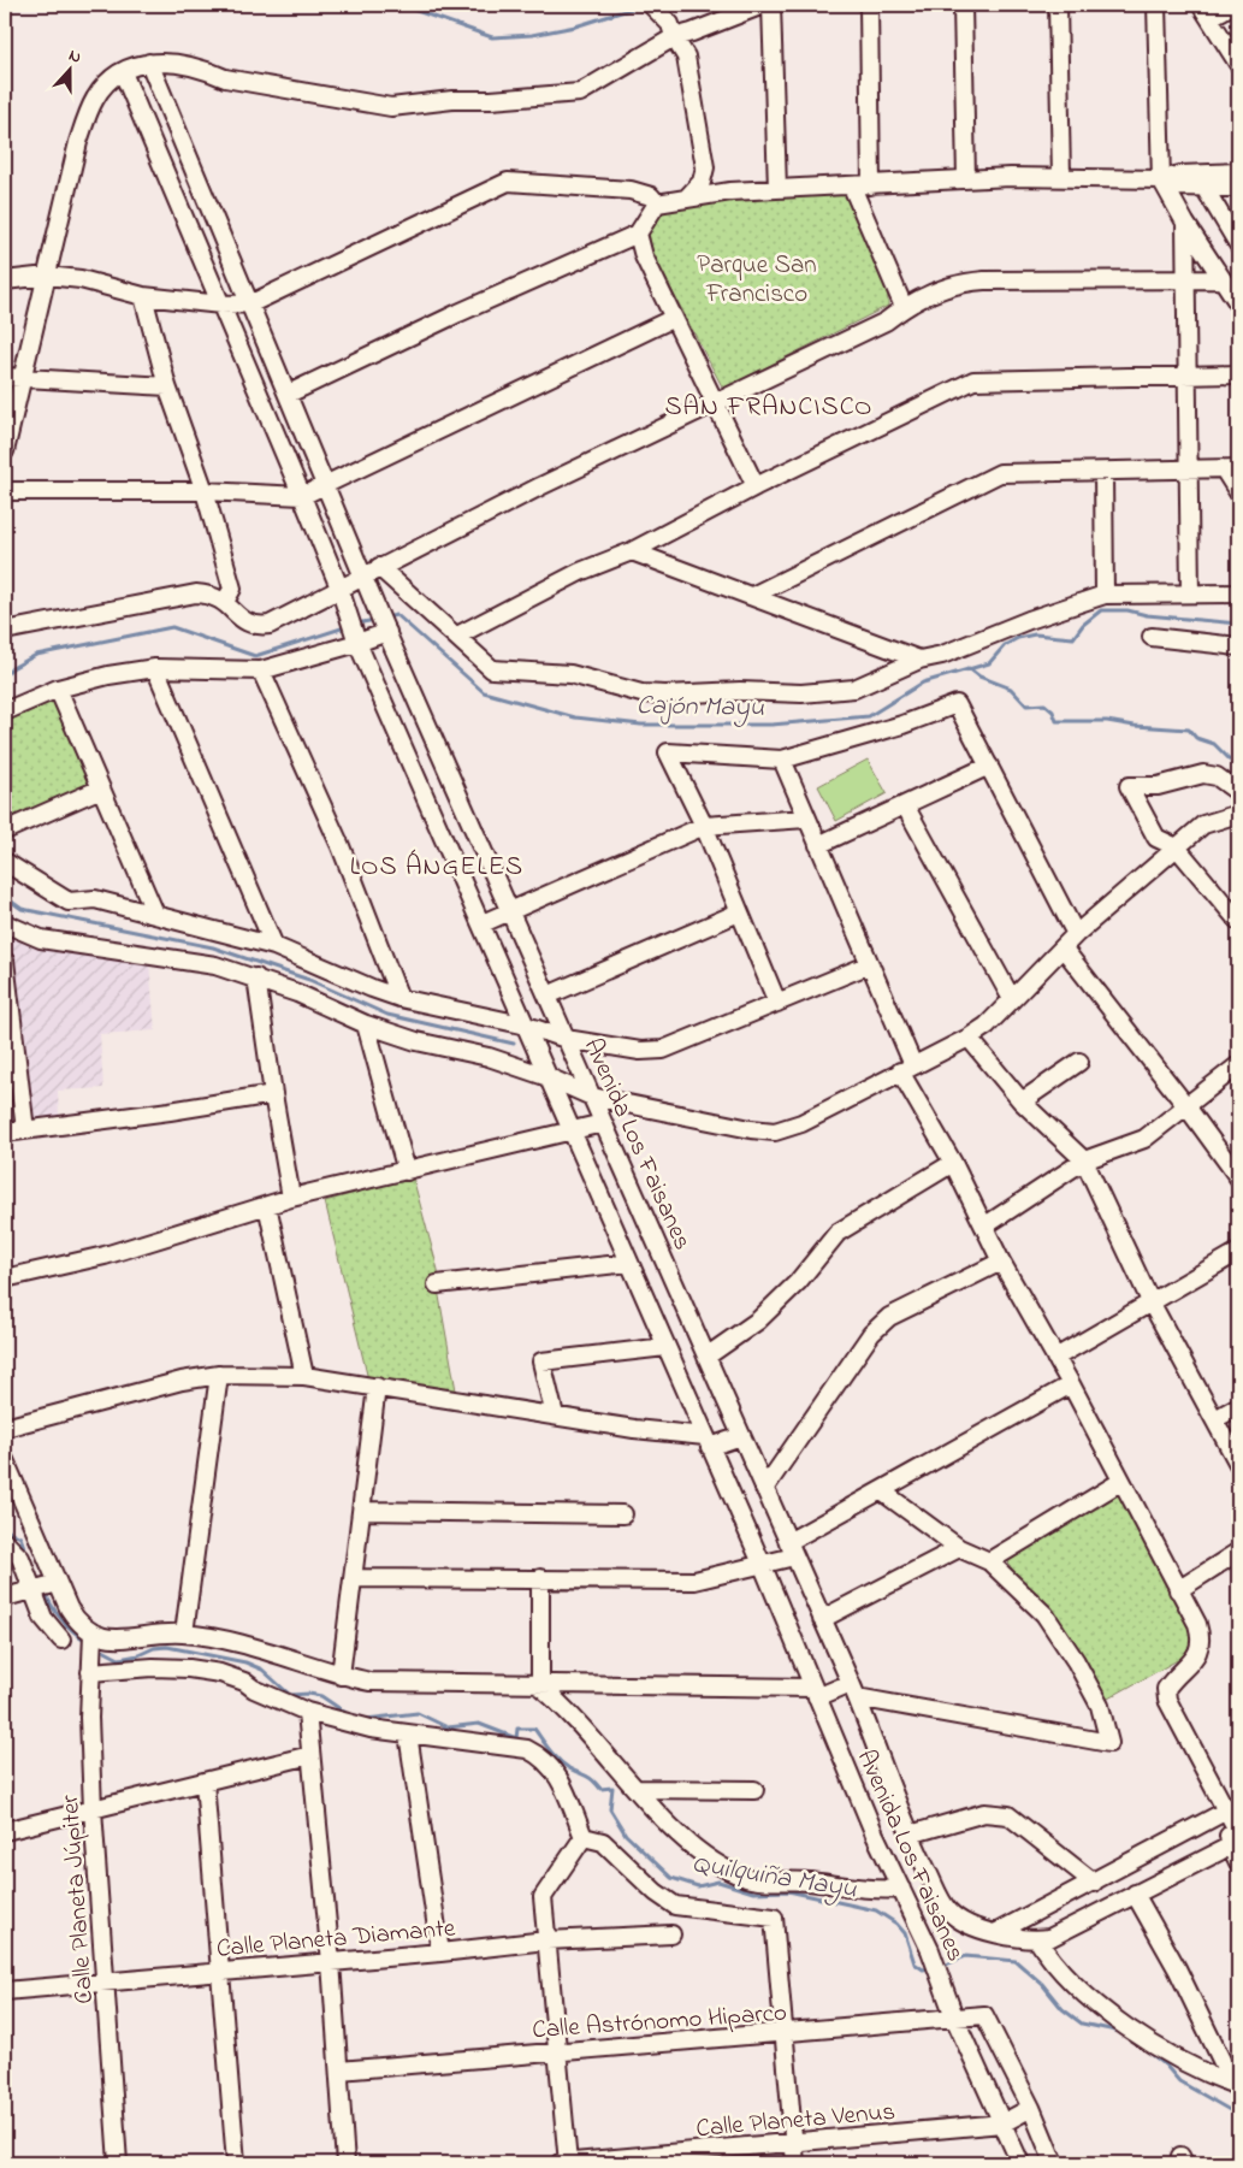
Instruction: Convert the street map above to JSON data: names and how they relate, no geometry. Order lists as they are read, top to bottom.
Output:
{
  "streets": {
    "street": [
      "Avenida Los Faisanes",
      "Calle Planeta Júpiter",
      "Calle Planeta Diamante",
      "Calle Astrónomo Hiparco",
      "Calle Planeta Venus"
    ]
  },
  "crossings": [
    ["Avenida Los Faisanes", "Calle Astrónomo Hiparco"],
    ["Avenida Los Faisanes", "Calle Planeta Venus"],
    ["Calle Planeta Júpiter", "Calle Planeta Diamante"],
    ["Calle Astrónomo Hiparco", "Calle Planeta Venus"]
  ],
  "districts": ["SAN FRANCISCO", "LOS ÁNGELES"],
  "water": ["Cajón Mayu", "Quilquiña Mayu"],
  "parks": ["Parque San Francisco"],
  "north": "top"
}
